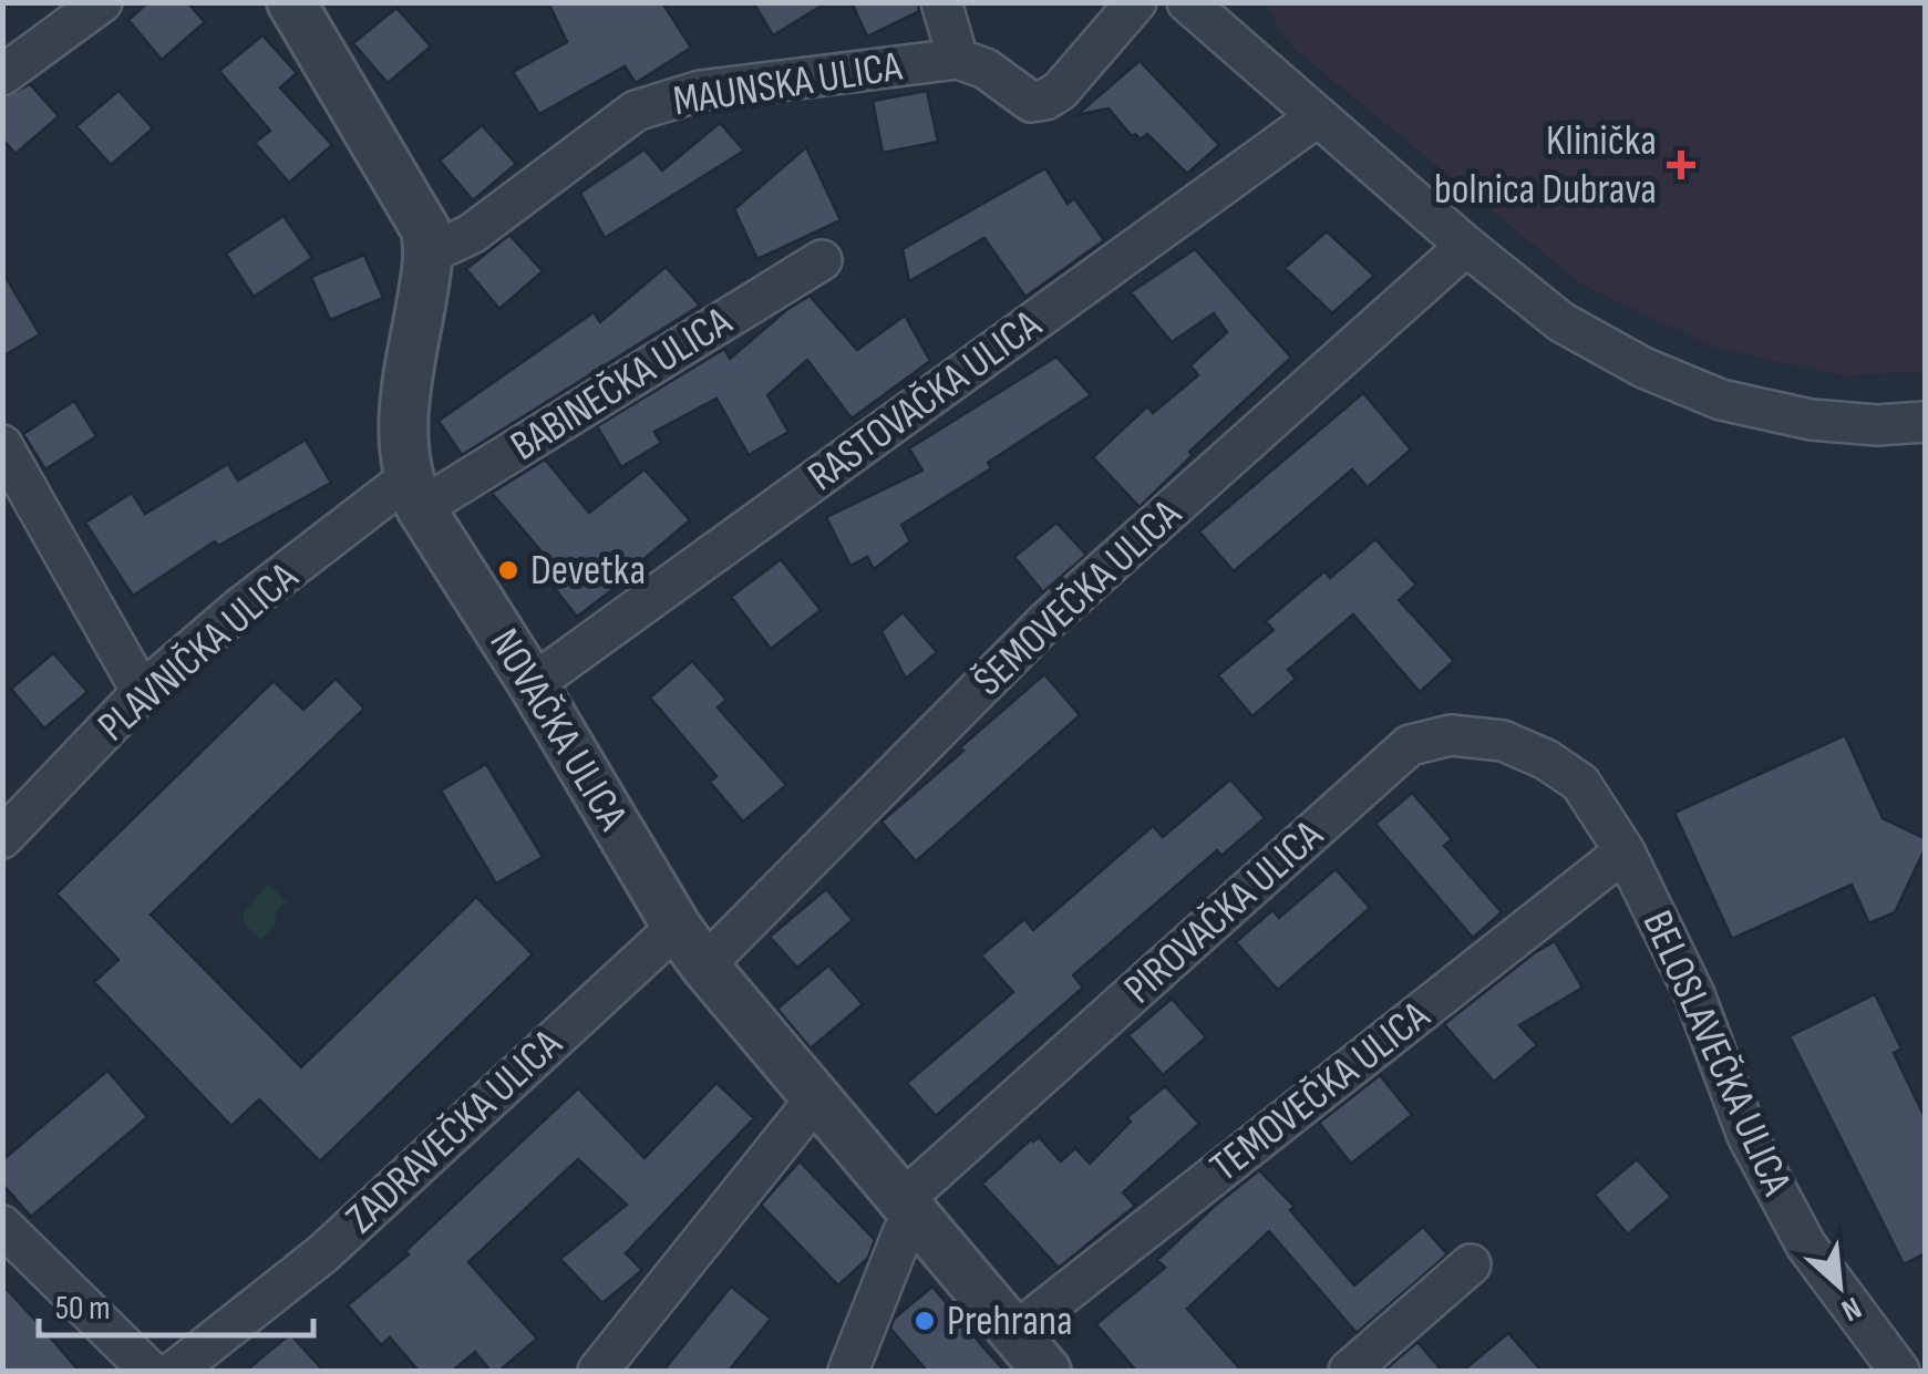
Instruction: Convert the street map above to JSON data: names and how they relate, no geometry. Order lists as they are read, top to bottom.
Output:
{
  "streets": {
    "street": [
      "MAUNSKA ULICA",
      "BABINEČKA ULICA",
      "RASTOVAČKA ULICA",
      "ŠEMOVEČKA ULICA",
      "PLAVNIČKA ULICA",
      "NOVAČKA ULICA",
      "PIROVAČKA ULICA",
      "BELOSLAVEČKA ULICA",
      "TEMOVEČKA ULICA",
      "ZADRAVEČKA ULICA"
    ]
  },
  "crossings": [
    ["MAUNSKA ULICA", "NOVAČKA ULICA"],
    ["BABINEČKA ULICA", "PLAVNIČKA ULICA"],
    ["BABINEČKA ULICA", "NOVAČKA ULICA"],
    ["RASTOVAČKA ULICA", "NOVAČKA ULICA"],
    ["ŠEMOVEČKA ULICA", "NOVAČKA ULICA"],
    ["PLAVNIČKA ULICA", "NOVAČKA ULICA"],
    ["NOVAČKA ULICA", "PIROVAČKA ULICA"],
    ["NOVAČKA ULICA", "TEMOVEČKA ULICA"],
    ["NOVAČKA ULICA", "ZADRAVEČKA ULICA"],
    ["PIROVAČKA ULICA", "BELOSLAVEČKA ULICA"],
    ["BELOSLAVEČKA ULICA", "TEMOVEČKA ULICA"]
  ],
  "places": {
    "health": ["Klinička bolnica Dubrava"],
    "other": ["Devetka", "Prehrana"]
  },
  "scale_bar": "50 m",
  "north": "bottom right"
}
